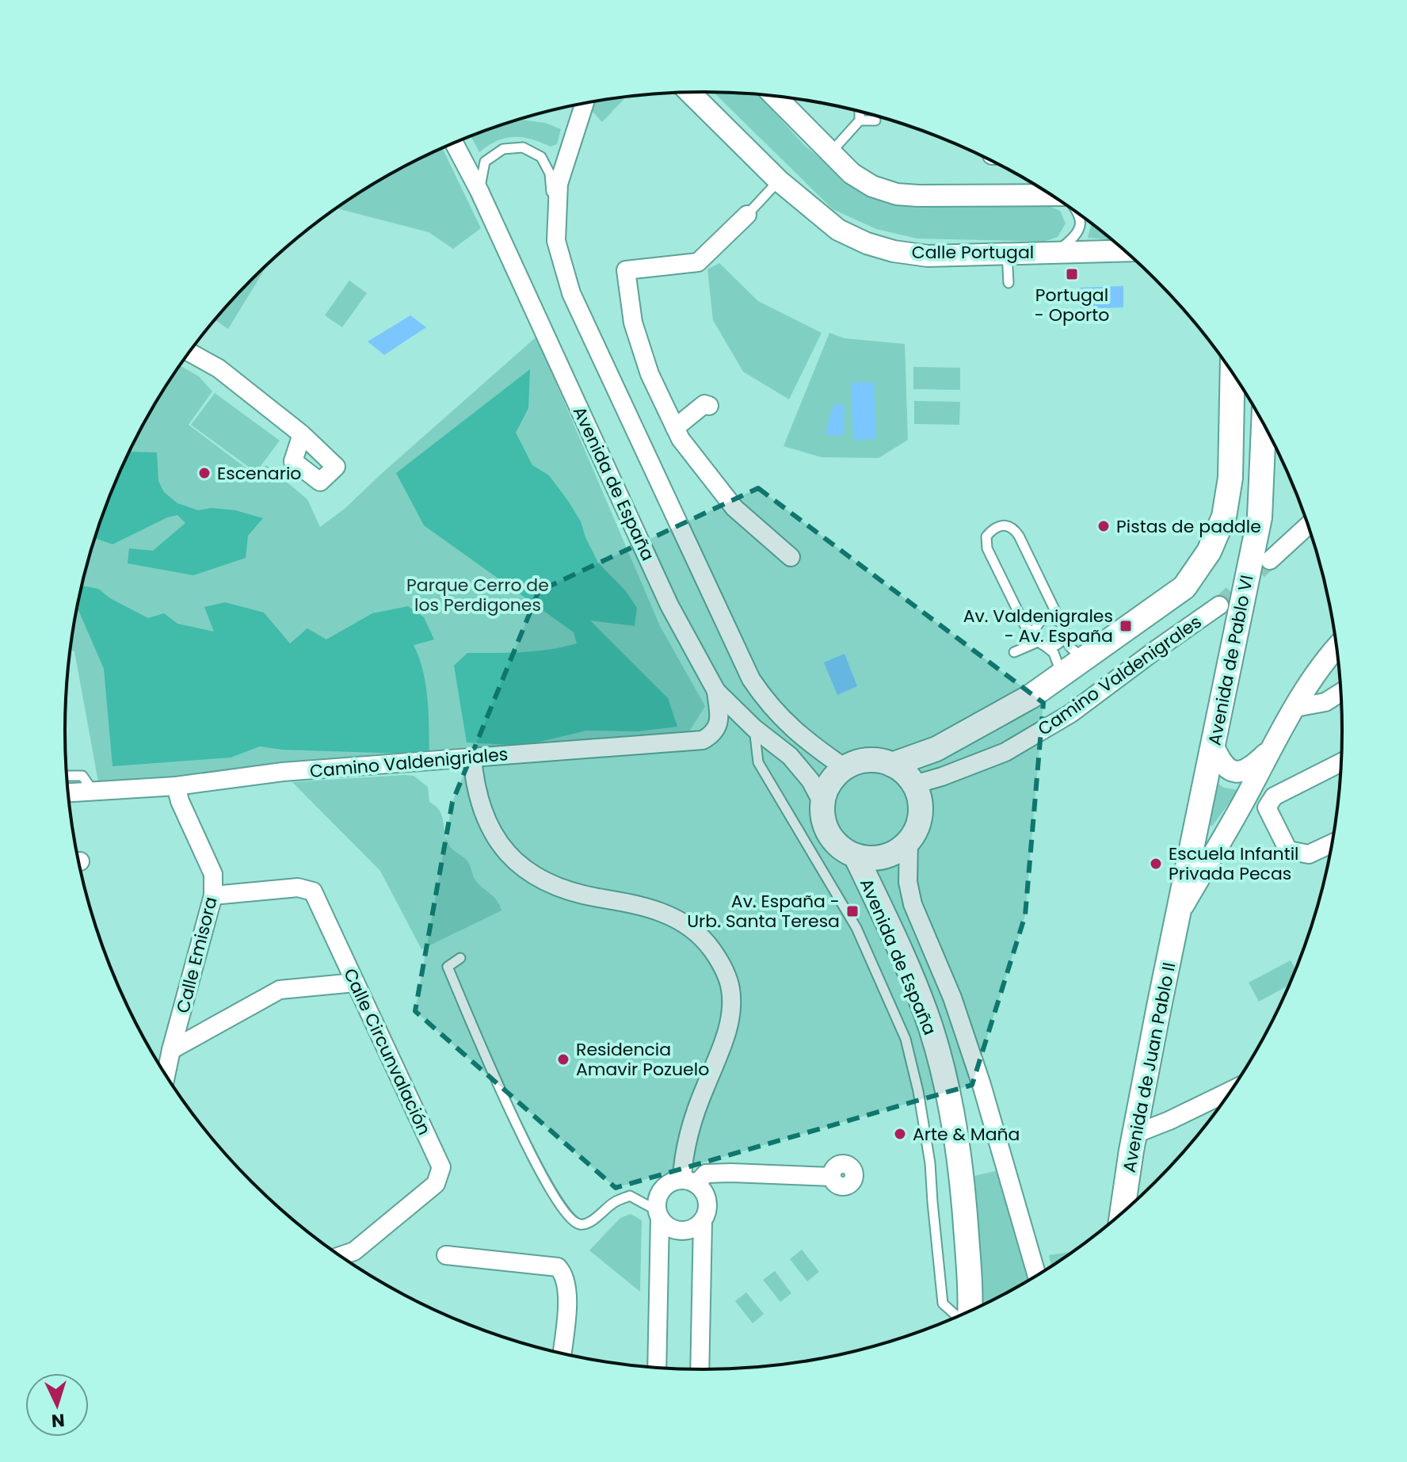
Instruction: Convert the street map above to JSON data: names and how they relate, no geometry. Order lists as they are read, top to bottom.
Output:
{
  "streets": {
    "main road": ["Avenida de España", "Avenida de Pablo VI", "Avenida de Juan Pablo II"],
    "street": [
      "Calle Portugal",
      "Camino Valdenigrales",
      "Camino Valdenigriales",
      "Calle Emisora",
      "Calle Circunvalación"
    ]
  },
  "crossings": [
    ["Avenida de España", "Camino Valdenigrales"],
    ["Avenida de España", "Camino Valdenigriales"],
    ["Avenida de Pablo VI", "Avenida de Juan Pablo II"],
    ["Camino Valdenigriales", "Calle Emisora"],
    ["Calle Emisora", "Calle Circunvalación"]
  ],
  "parks": ["Parque Cerro de los Perdigones"],
  "places": {
    "transit": ["Portugal - Oporto", "Av. Valdenigrales - Av. España", "Av. España - Urb. Santa Teresa"],
    "other": [
      "Escenario",
      "Pistas de paddle",
      "Escuela Infantil Privada Pecas",
      "Residencia Amavir Pozuelo",
      "Arte & Maña"
    ]
  },
  "north": "bottom"
}
